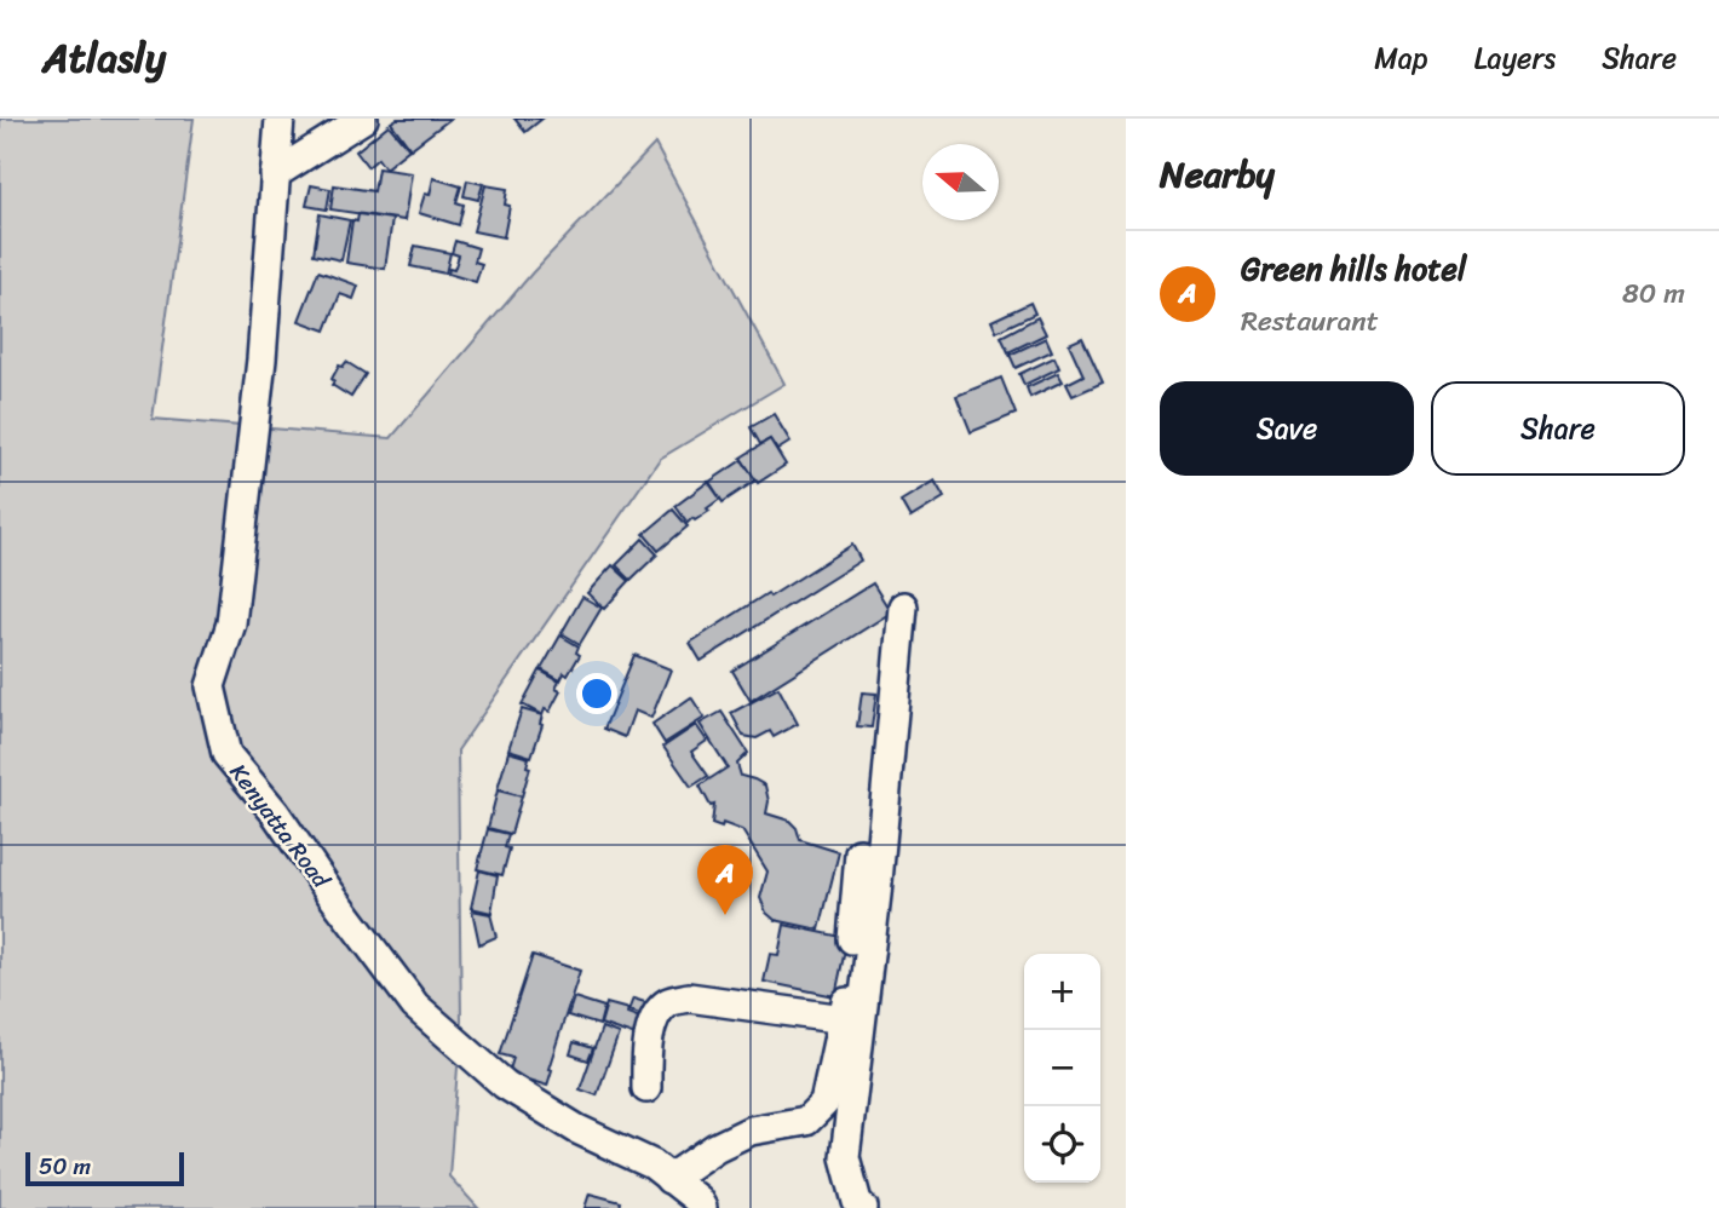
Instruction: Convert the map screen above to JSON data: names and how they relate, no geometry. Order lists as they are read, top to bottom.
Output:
{
  "streets": {
    "street": ["Kenyatta Road"]
  },
  "scale_bar": "50 m",
  "north": "left",
  "page": {
    "header": "Atlasly",
    "nav": ["Map", "Layers", "Share"],
    "heading": "Nearby",
    "list": [
      {
        "mark": "A",
        "name": "Green hills hotel",
        "note": "Restaurant",
        "value": "80 m"
      }
    ],
    "buttons": ["Save", "Share"],
    "pins": "A",
    "map_buttons": ["+", "−"],
    "scale": "50 m"
  }
}
